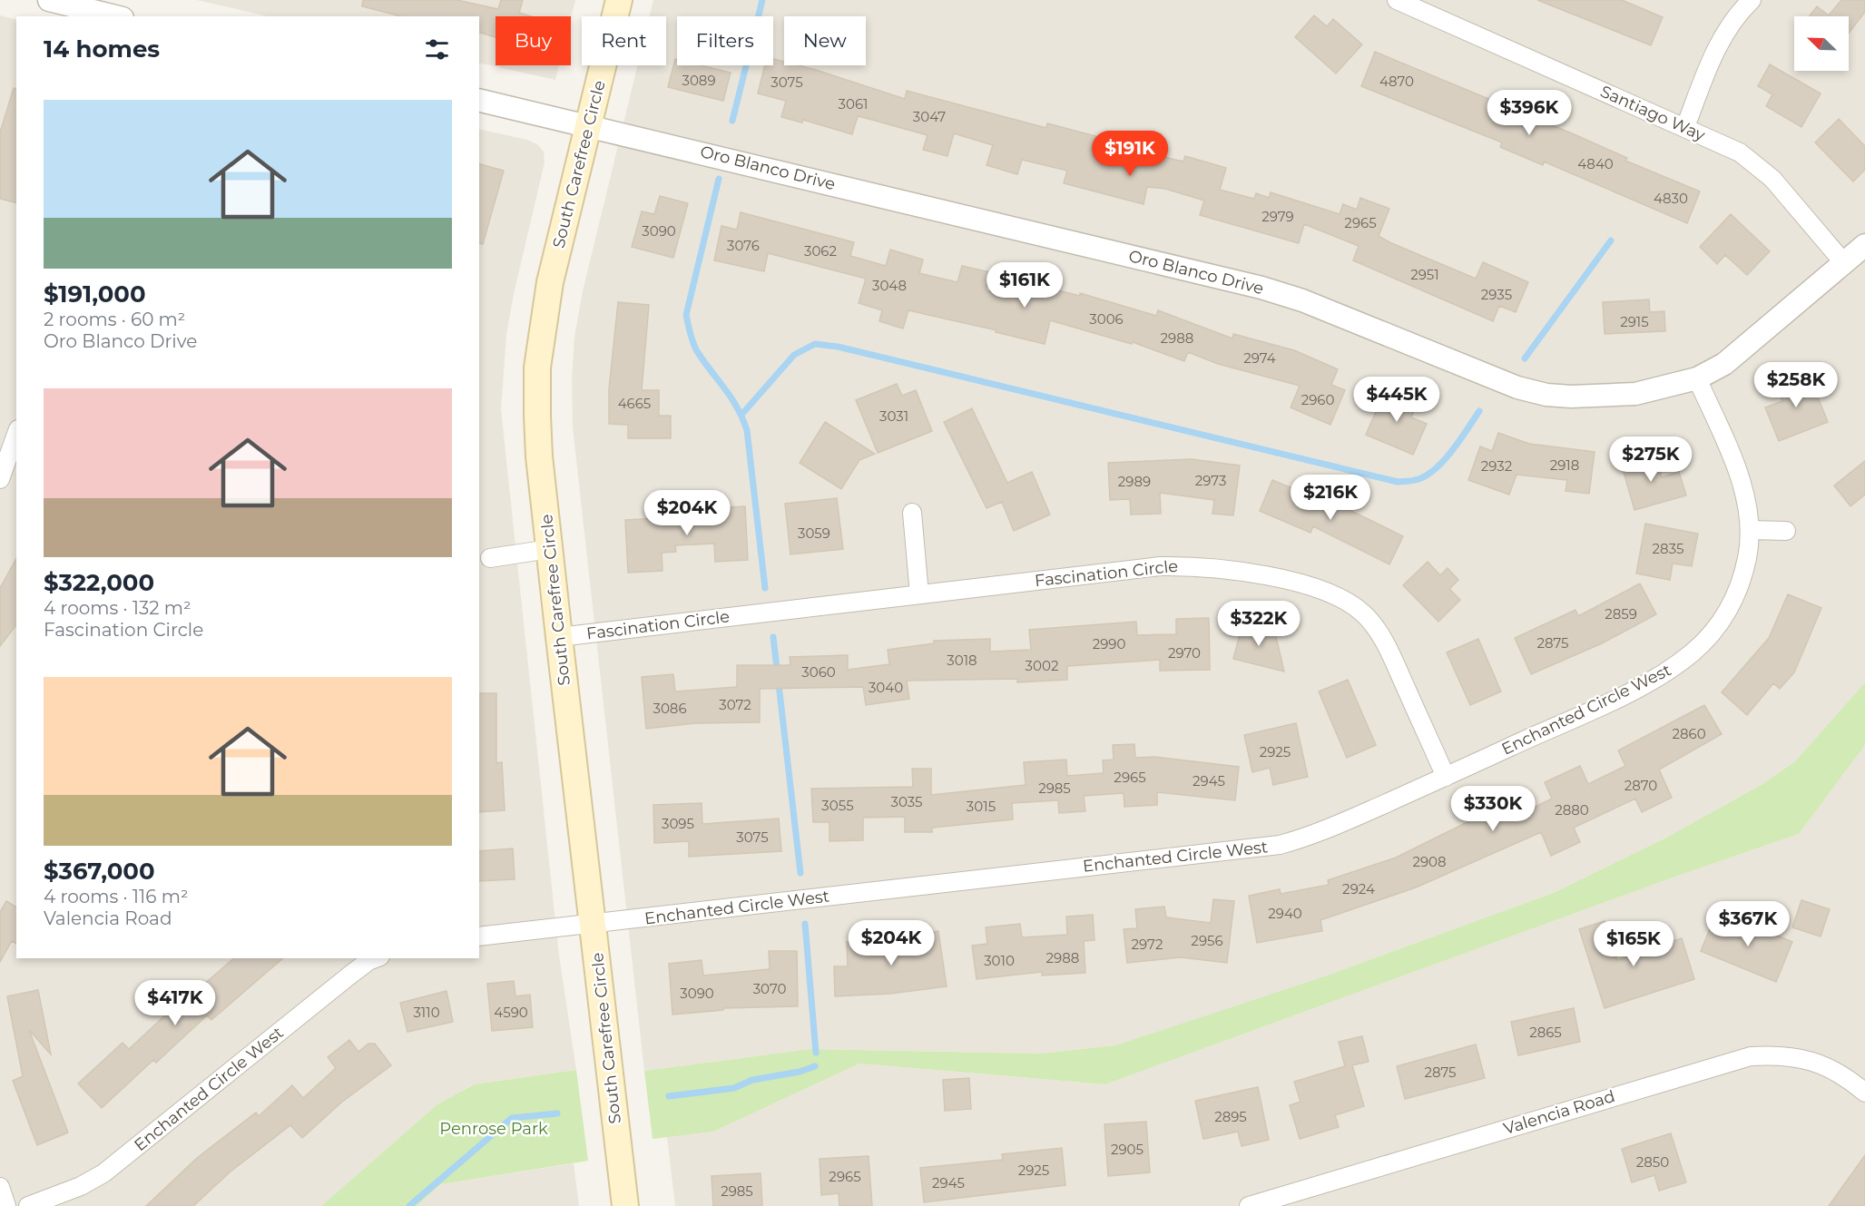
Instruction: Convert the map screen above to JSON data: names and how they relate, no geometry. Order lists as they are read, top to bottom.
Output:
{
  "streets": {
    "main road": ["South Carefree Circle"],
    "street": [
      "Santiago Way",
      "Oro Blanco Drive",
      "Fascination Circle",
      "Enchanted Circle West",
      "Valencia Road"
    ]
  },
  "crossings": [
    ["Santiago Way", "Oro Blanco Drive"],
    ["South Carefree Circle", "Oro Blanco Drive"],
    ["South Carefree Circle", "Fascination Circle"],
    ["South Carefree Circle", "Enchanted Circle West"],
    ["Oro Blanco Drive", "Enchanted Circle West"],
    ["Fascination Circle", "Enchanted Circle West"]
  ],
  "parks": ["Penrose Park"],
  "house_numbers": [
    "3089",
    "4870",
    "3075",
    "3061",
    "3047",
    "4840",
    "4830",
    "2979",
    "2965",
    "3090",
    "3076",
    "3062",
    "2951",
    "3048",
    "2935",
    "3006",
    "2915",
    "2988",
    "2974",
    "2960",
    "4665",
    "3031",
    "2918",
    "2932",
    "2973",
    "2989",
    "3059",
    "2835",
    "2859",
    "2875",
    "2990",
    "2970",
    "3018",
    "3002",
    "3060",
    "3040",
    "3072",
    "3086",
    "2860",
    "2925",
    "2965",
    "2945",
    "2870",
    "2985",
    "3035",
    "3055",
    "3015",
    "2880",
    "3095",
    "3075",
    "2908",
    "2924",
    "2940",
    "2956",
    "2972",
    "2988",
    "3010",
    "3070",
    "3090",
    "3110",
    "4590",
    "2865",
    "2875",
    "2895",
    "2905",
    "2850",
    "2925",
    "2965",
    "2945",
    "2985"
  ],
  "north": "top left",
  "page": {
    "chip": [
      "Buy",
      "Rent",
      "Filters",
      "New"
    ],
    "heading": "14 homes",
    "list": [
      {
        "name": "$191,000",
        "note": "2 rooms · 60 m² · Oro Blanco Drive"
      },
      {
        "name": "$322,000",
        "note": "4 rooms · 132 m² · Fascination Circle"
      },
      {
        "name": "$367,000",
        "note": "4 rooms · 116 m² · Valencia Road"
      }
    ],
    "price": [
      "$396K",
      "$191K",
      "$161K",
      "$258K",
      "$445K",
      "$275K",
      "$216K",
      "$204K",
      "$322K",
      "$330K",
      "$367K",
      "$204K",
      "$165K",
      "$417K"
    ]
  }
}
